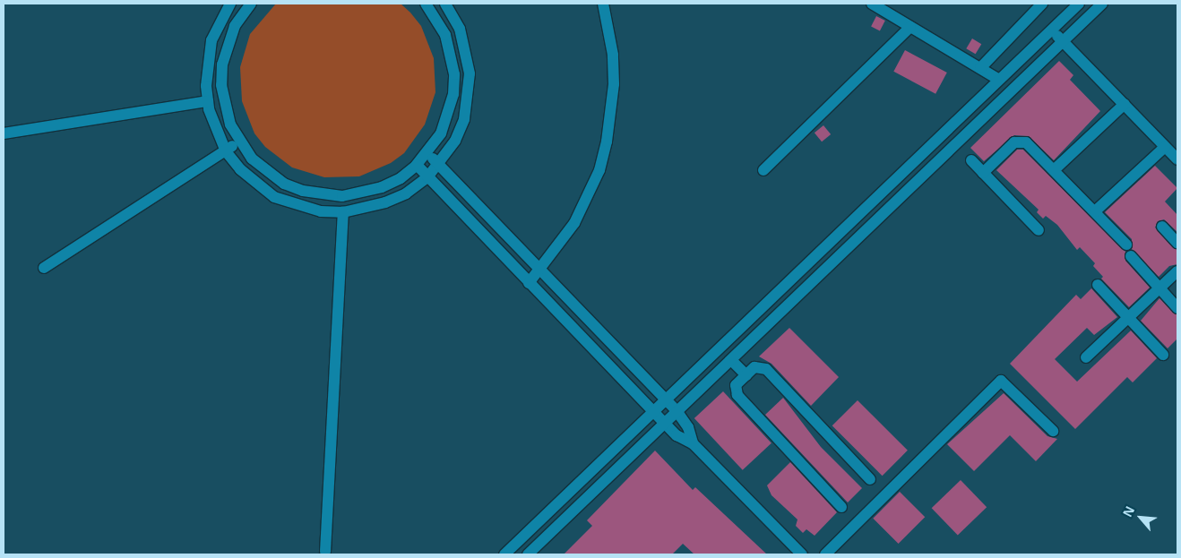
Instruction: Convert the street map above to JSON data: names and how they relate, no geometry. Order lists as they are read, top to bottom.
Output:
{
  "north": "top left"
}
